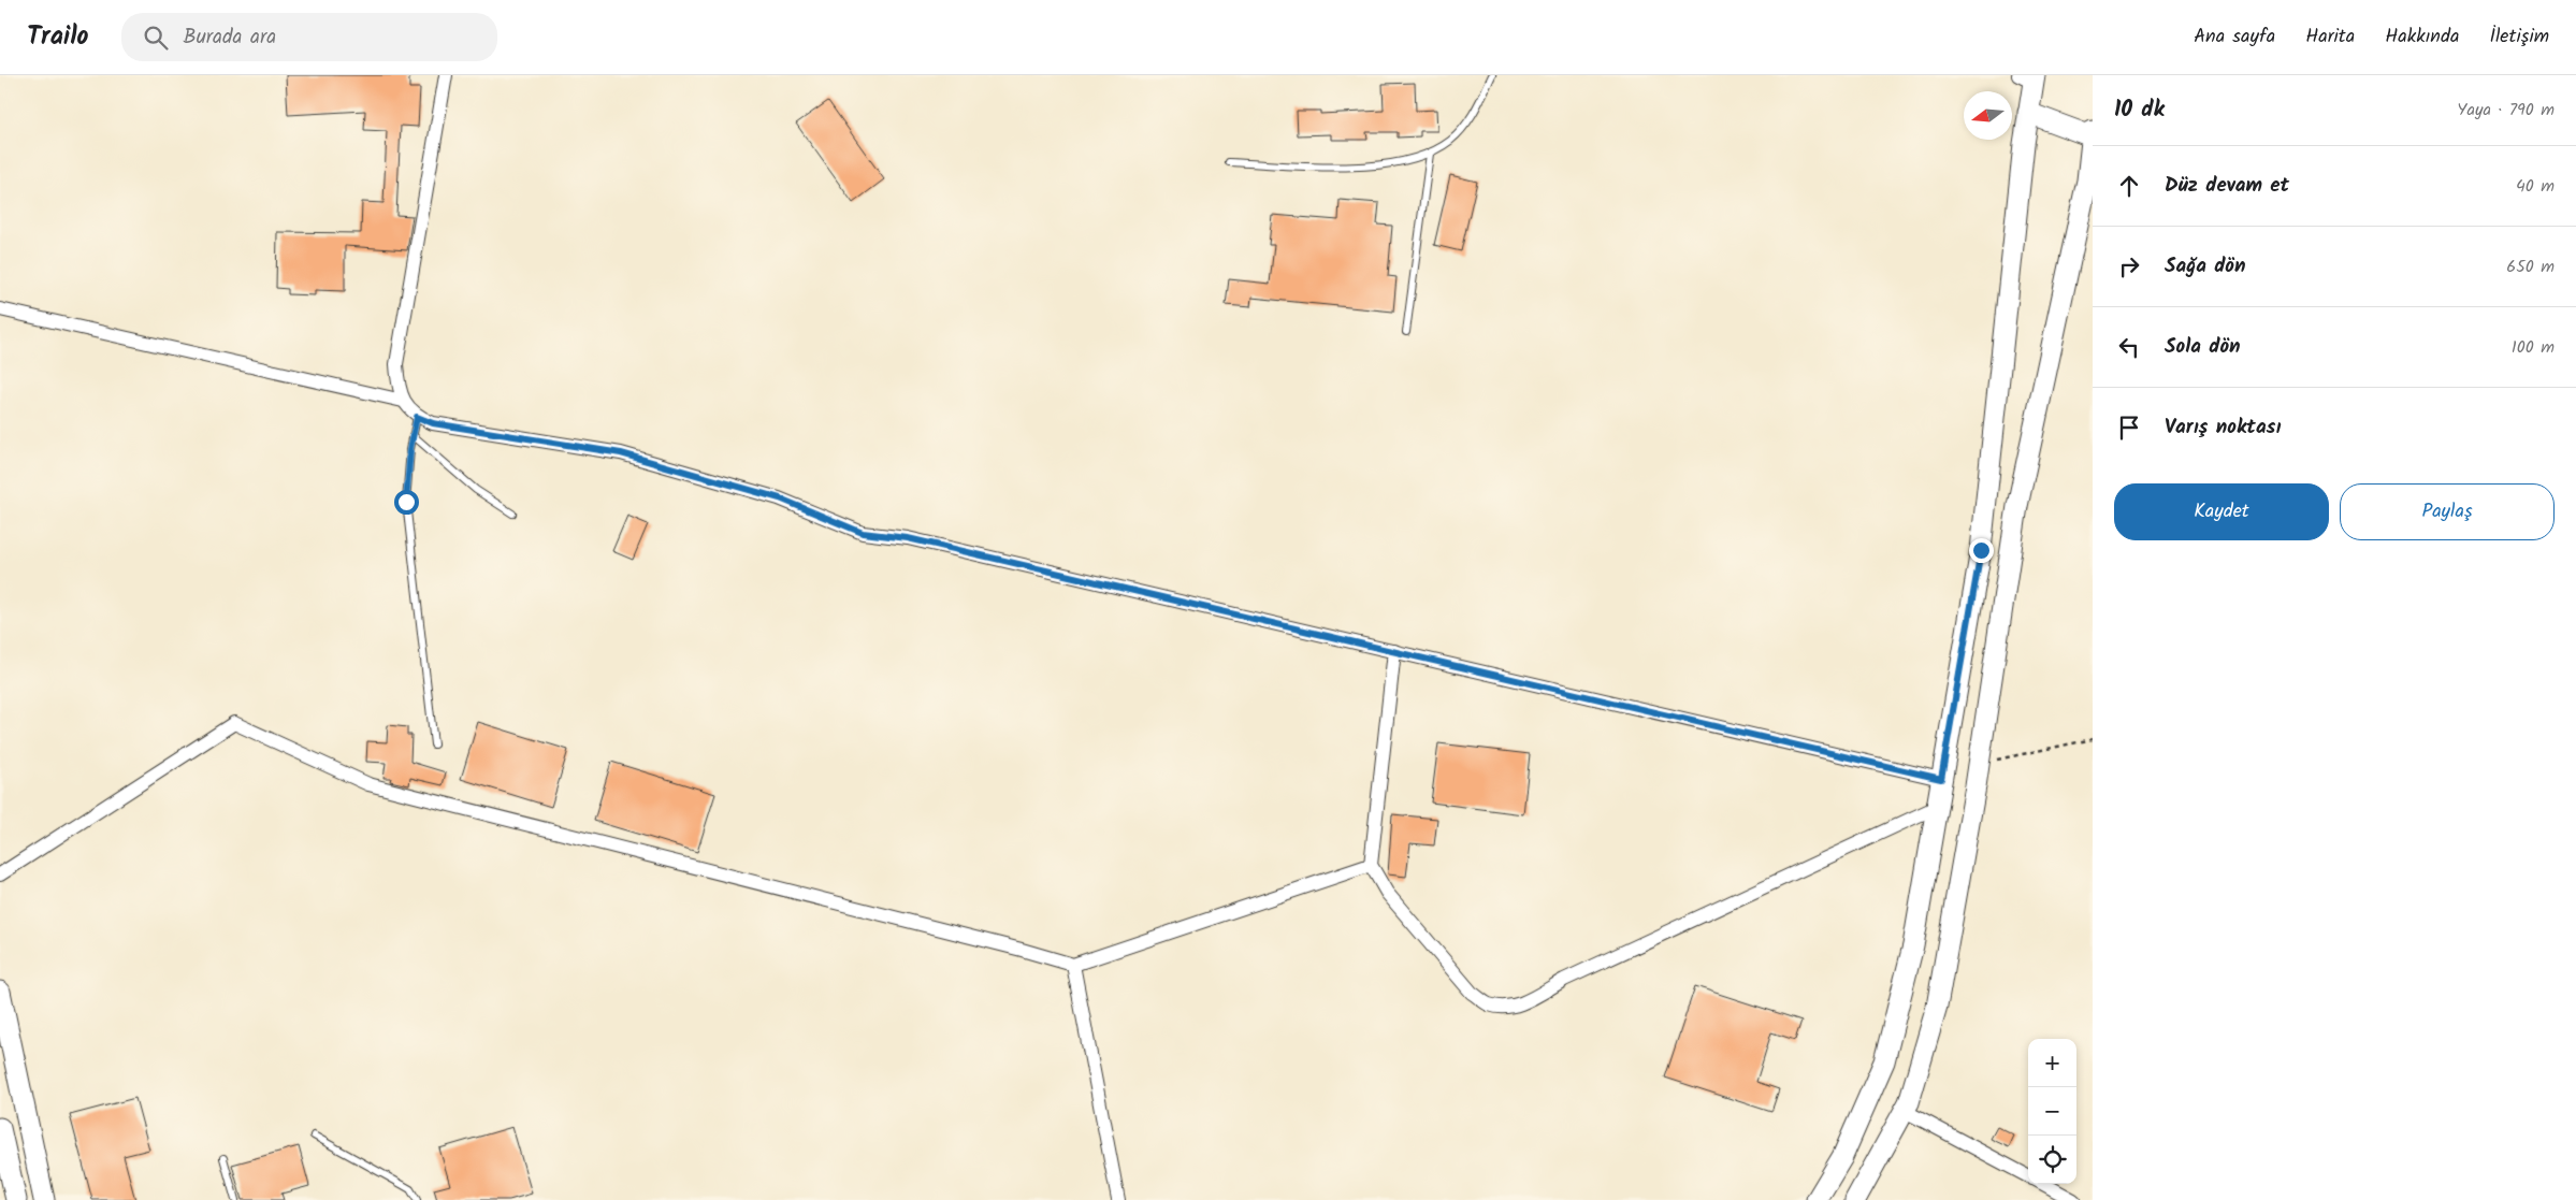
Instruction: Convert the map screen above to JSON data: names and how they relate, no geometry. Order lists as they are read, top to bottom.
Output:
{
  "north": "left",
  "page": {
    "header": "Trailo",
    "search": "Burada ara",
    "nav": [
      "Ana sayfa",
      "Harita",
      "Hakkında",
      "İletişim"
    ],
    "heading": ["10 dk", "Yaya · 790 m"],
    "list": [
      ["Düz devam et", "40 m"],
      ["Sağa dön", "650 m"],
      ["Sola dön", "100 m"],
      "Varış noktası"
    ],
    "buttons": ["Kaydet", "Paylaş"],
    "map_buttons": ["+", "−"]
  }
}
